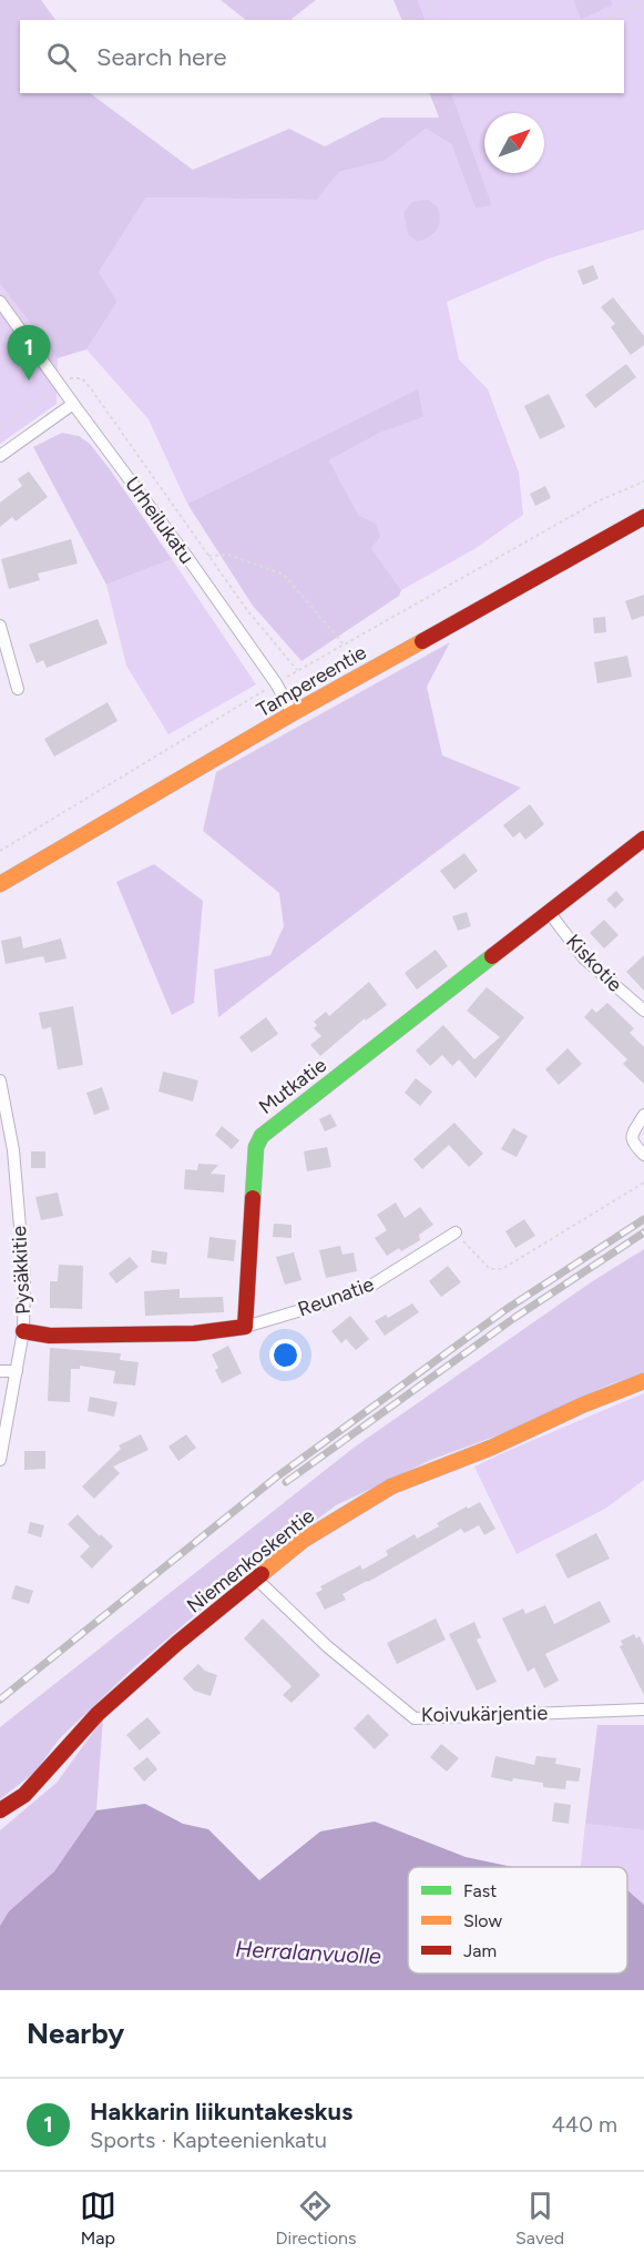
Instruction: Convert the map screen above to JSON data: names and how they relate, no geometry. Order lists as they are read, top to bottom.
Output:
{
  "streets": {
    "street": [
      "Urheilukatu",
      "Tampereentie",
      "Kiskotie",
      "Mutkatie",
      "Pysäkkitie",
      "Reunatie",
      "Niemenkoskentie",
      "Koivukärjentie"
    ]
  },
  "crossings": [
    ["Urheilukatu", "Tampereentie"],
    ["Kiskotie", "Mutkatie"],
    ["Mutkatie", "Reunatie"],
    ["Niemenkoskentie", "Koivukärjentie"]
  ],
  "water": ["Herralanvuolle"],
  "legend": ["Fast", "Slow", "Jam"],
  "north": "top right",
  "page": {
    "search": "Search here",
    "pins": "1",
    "heading": "Nearby",
    "list": [
      {
        "mark": "1",
        "name": "Hakkarin liikuntakeskus",
        "note": "Sports · Kapteenienkatu",
        "value": "440 m"
      }
    ],
    "nav": ["Map", "Directions", "Saved"]
  }
}
